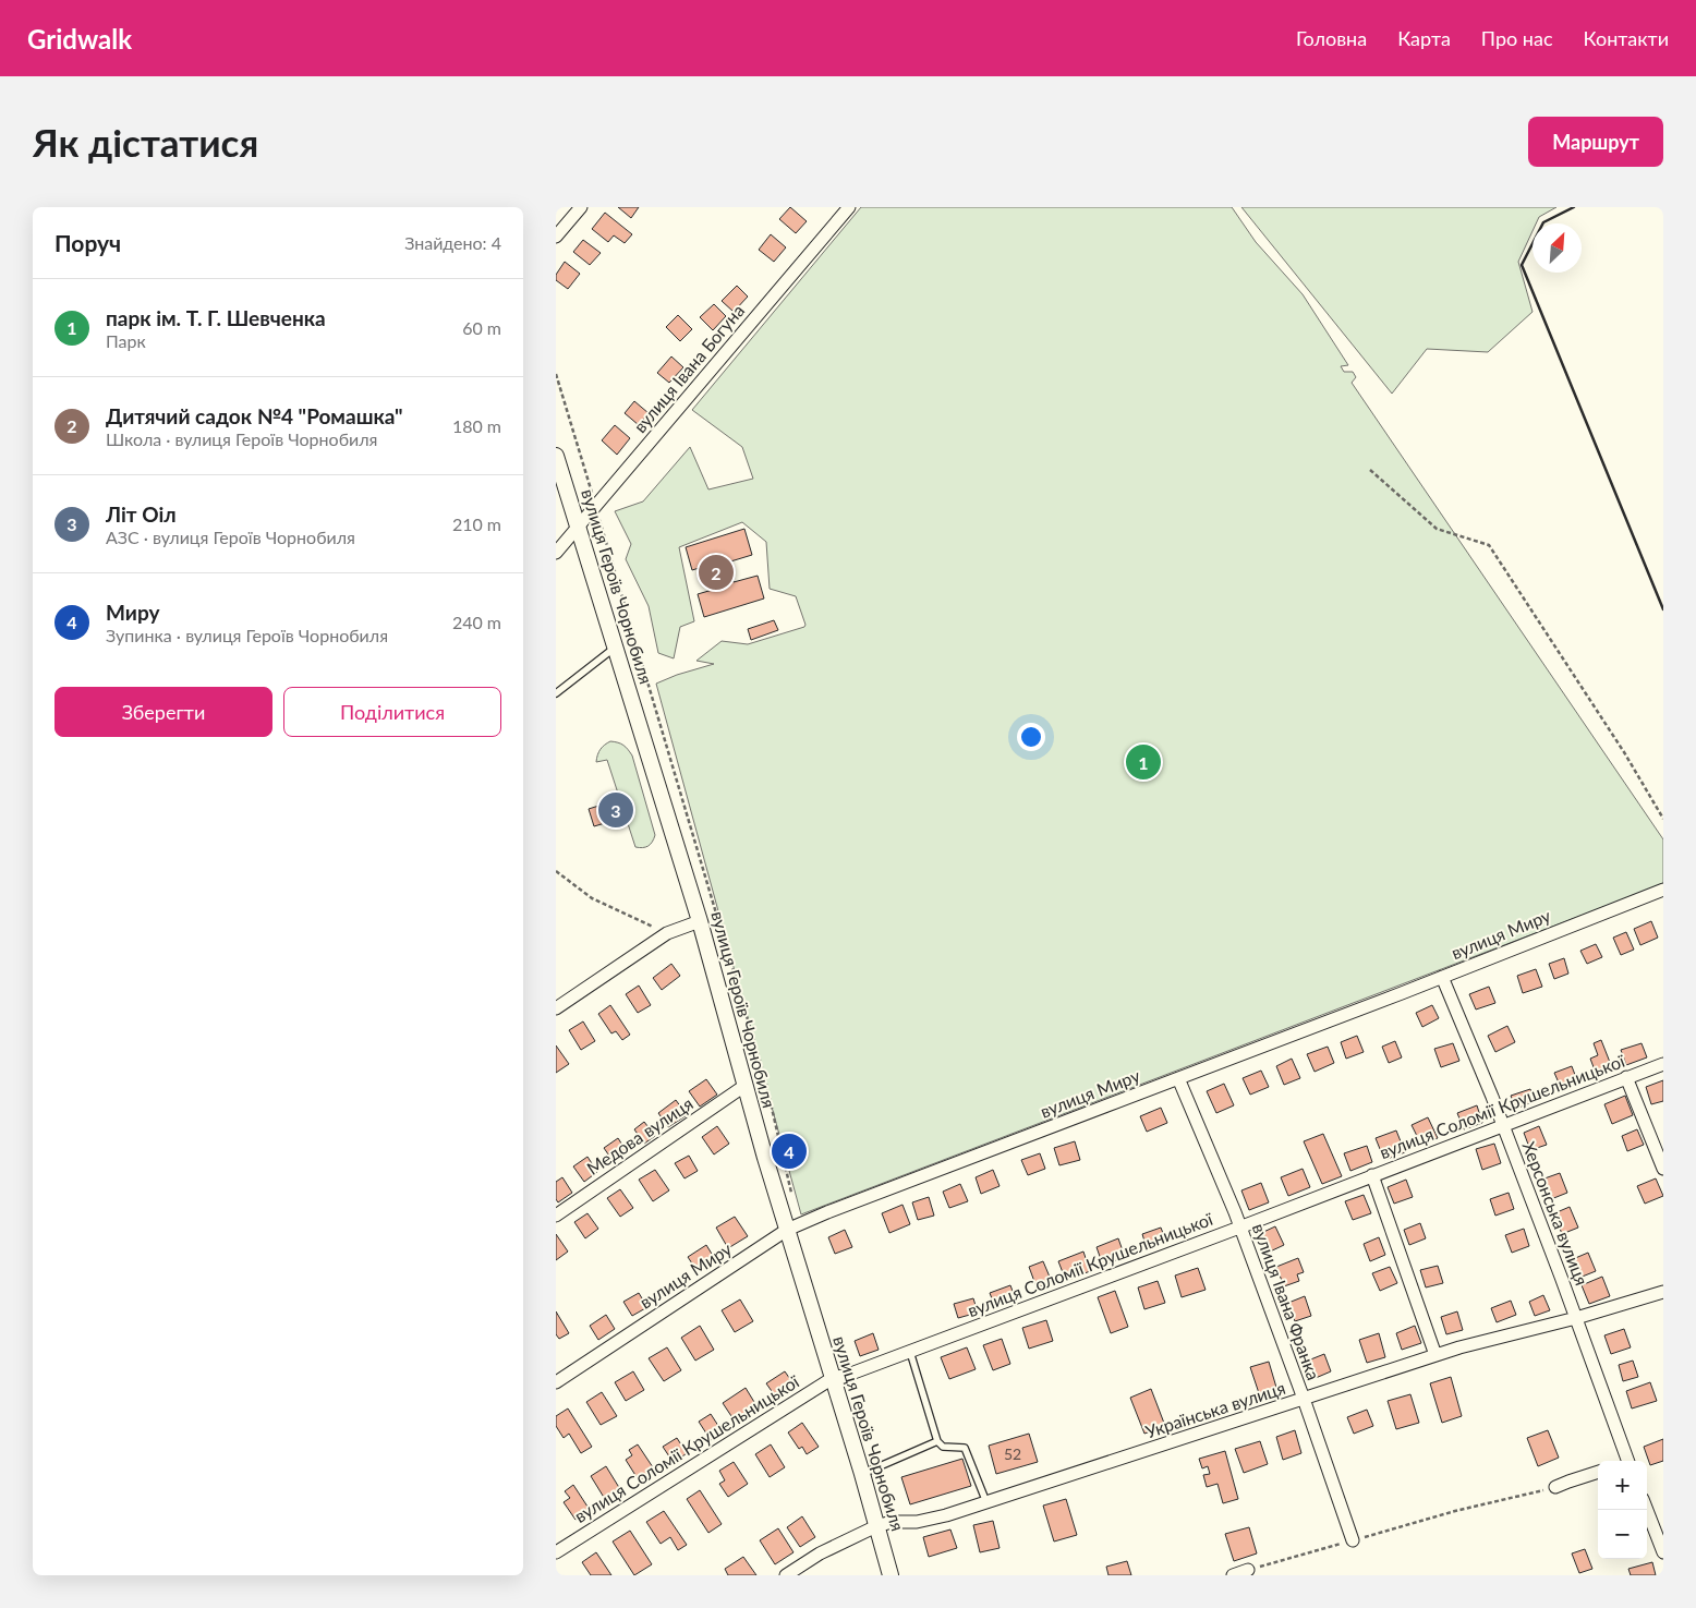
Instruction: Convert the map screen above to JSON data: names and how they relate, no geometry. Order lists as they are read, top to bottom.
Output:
{
  "streets": {
    "street": [
      "вулиця Івана Богуна",
      "вулиця Героїв Чорнобиля",
      "вулиця Миру",
      "вулиця Соломії Крушельницької",
      "Медова вулиця",
      "Херсонська вулиця",
      "вулиця Івана Франка",
      "Українська вулиця"
    ]
  },
  "crossings": [
    ["вулиця Івана Богуна", "вулиця Героїв Чорнобиля"],
    ["вулиця Героїв Чорнобиля", "вулиця Миру"],
    ["вулиця Героїв Чорнобиля", "вулиця Соломії Крушельницької"],
    ["вулиця Героїв Чорнобиля", "Медова вулиця"],
    ["вулиця Героїв Чорнобиля", "Українська вулиця"],
    ["вулиця Миру", "Херсонська вулиця"],
    ["вулиця Миру", "вулиця Івана Франка"],
    ["вулиця Соломії Крушельницької", "Херсонська вулиця"],
    ["вулиця Соломії Крушельницької", "вулиця Івана Франка"],
    ["Херсонська вулиця", "Українська вулиця"],
    ["вулиця Івана Франка", "Українська вулиця"]
  ],
  "house_numbers": ["52"],
  "north": "top right",
  "page": {
    "header": "Gridwalk",
    "nav": [
      "Головна",
      "Карта",
      "Про нас",
      "Контакти"
    ],
    "buttons": [
      "Маршрут",
      ["Зберегти", "Поділитися"]
    ],
    "title": "Як дістатися",
    "heading": ["Поруч", "Знайдено: 4"],
    "list": [
      {
        "mark": "1",
        "name": "парк ім. Т. Г. Шевченка",
        "note": "Парк",
        "value": "60 m"
      },
      {
        "mark": "2",
        "name": "Дитячий садок №4 \"Ромашка\"",
        "note": "Школа · вулиця Героїв Чорнобиля",
        "value": "180 m"
      },
      {
        "mark": "3",
        "name": "Літ Оіл",
        "note": "АЗС · вулиця Героїв Чорнобиля",
        "value": "210 m"
      },
      {
        "mark": "4",
        "name": "Миру",
        "note": "Зупинка · вулиця Героїв Чорнобиля",
        "value": "240 m"
      }
    ],
    "pins": [
      "2",
      "1",
      "3",
      "4"
    ],
    "map_buttons": ["+", "−"]
  }
}
